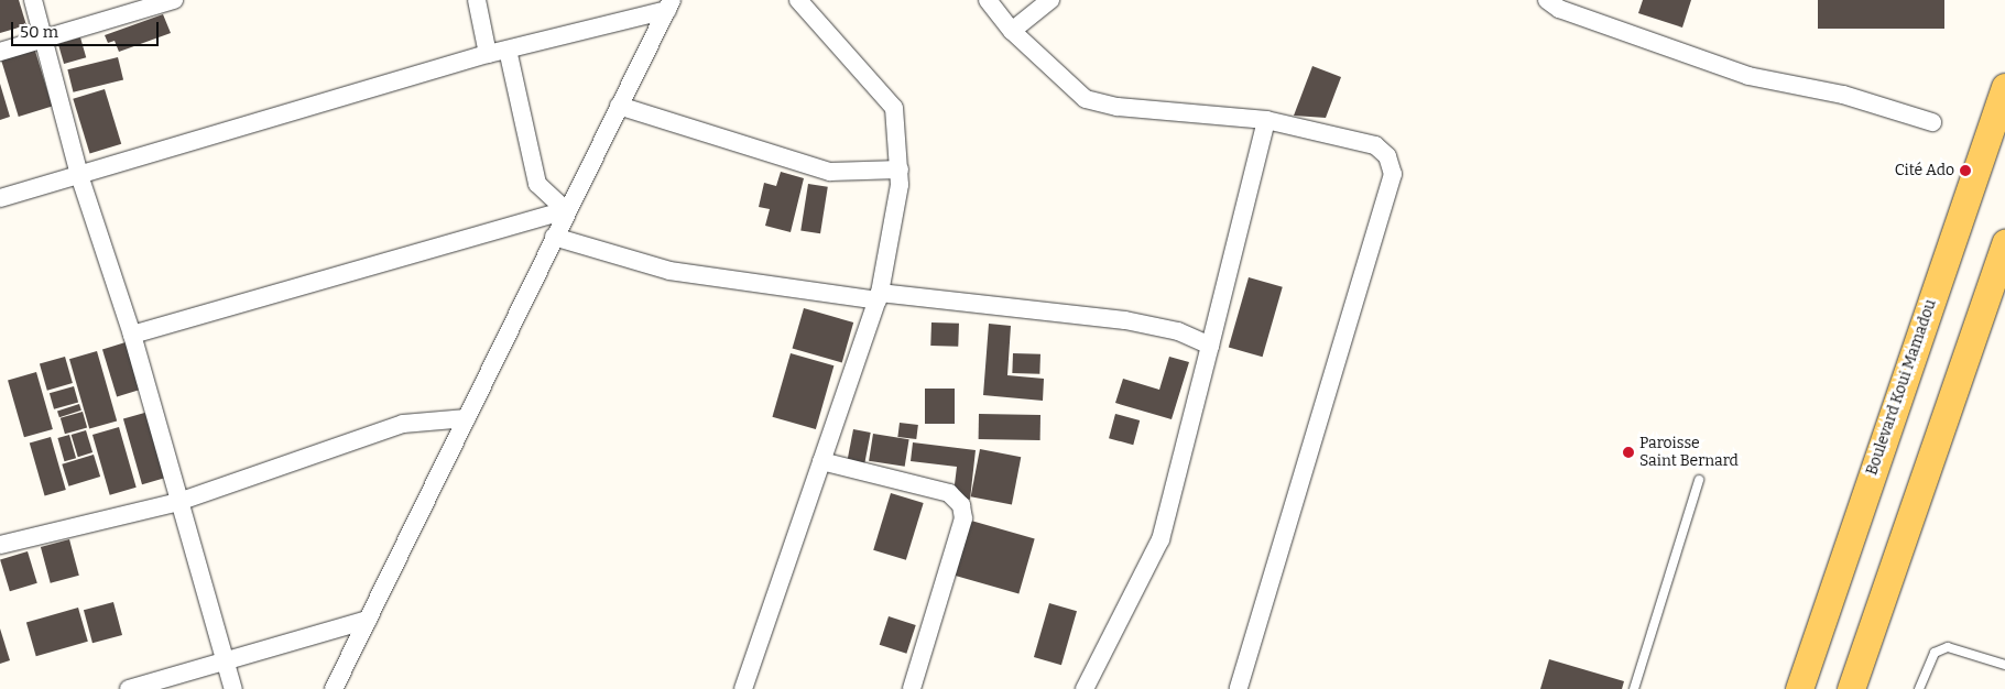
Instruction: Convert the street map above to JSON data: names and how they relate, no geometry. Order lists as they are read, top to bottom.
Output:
{
  "streets": {
    "main road": ["Boulevard Koui Mamadou"]
  },
  "places": ["Cité Ado", "Paroisse Saint Bernard"],
  "scale_bar": "50 m"
}
